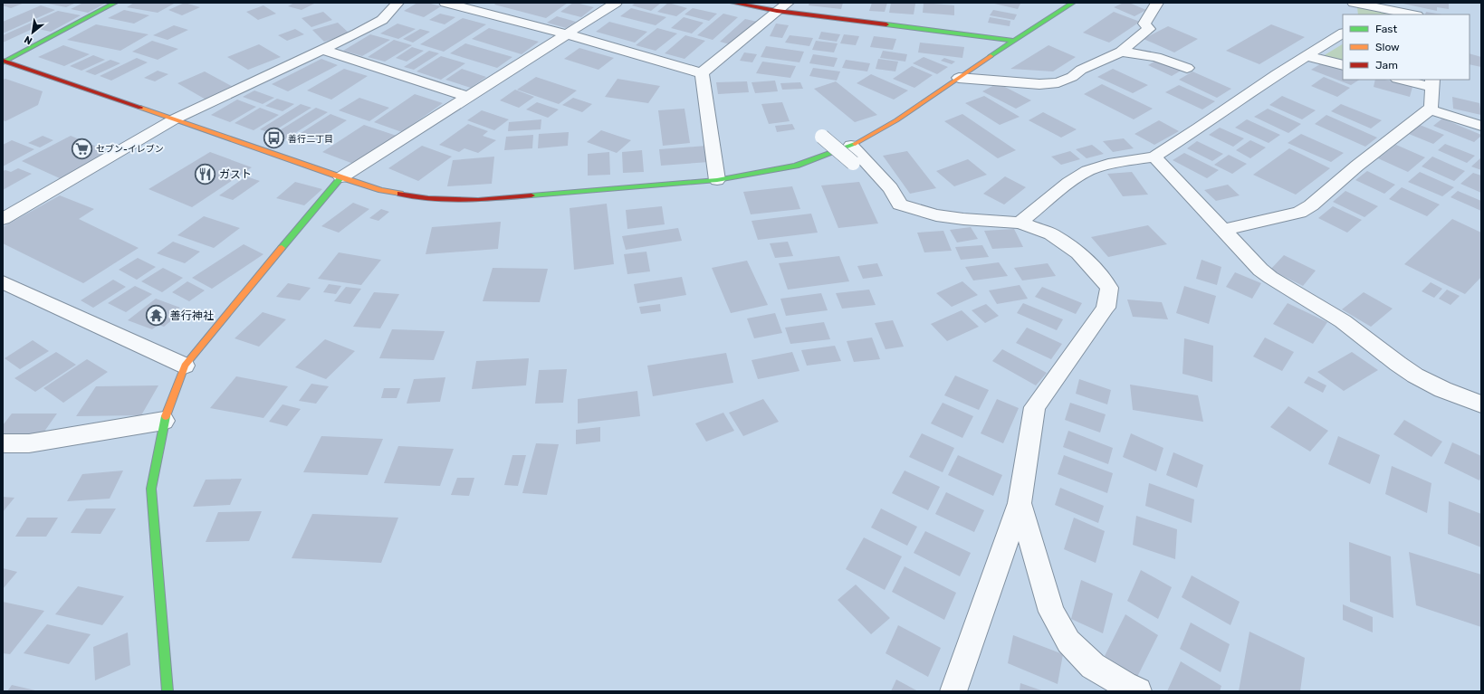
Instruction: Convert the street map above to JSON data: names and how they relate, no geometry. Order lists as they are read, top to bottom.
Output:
{
  "places": {
    "bus stop": ["善行二丁目"],
    "supermarket": ["セブン-イレブン"],
    "restaurant": ["ガスト"],
    "temple": ["善行神社"]
  },
  "legend": ["Fast", "Slow", "Jam"],
  "north": "bottom left"
}
